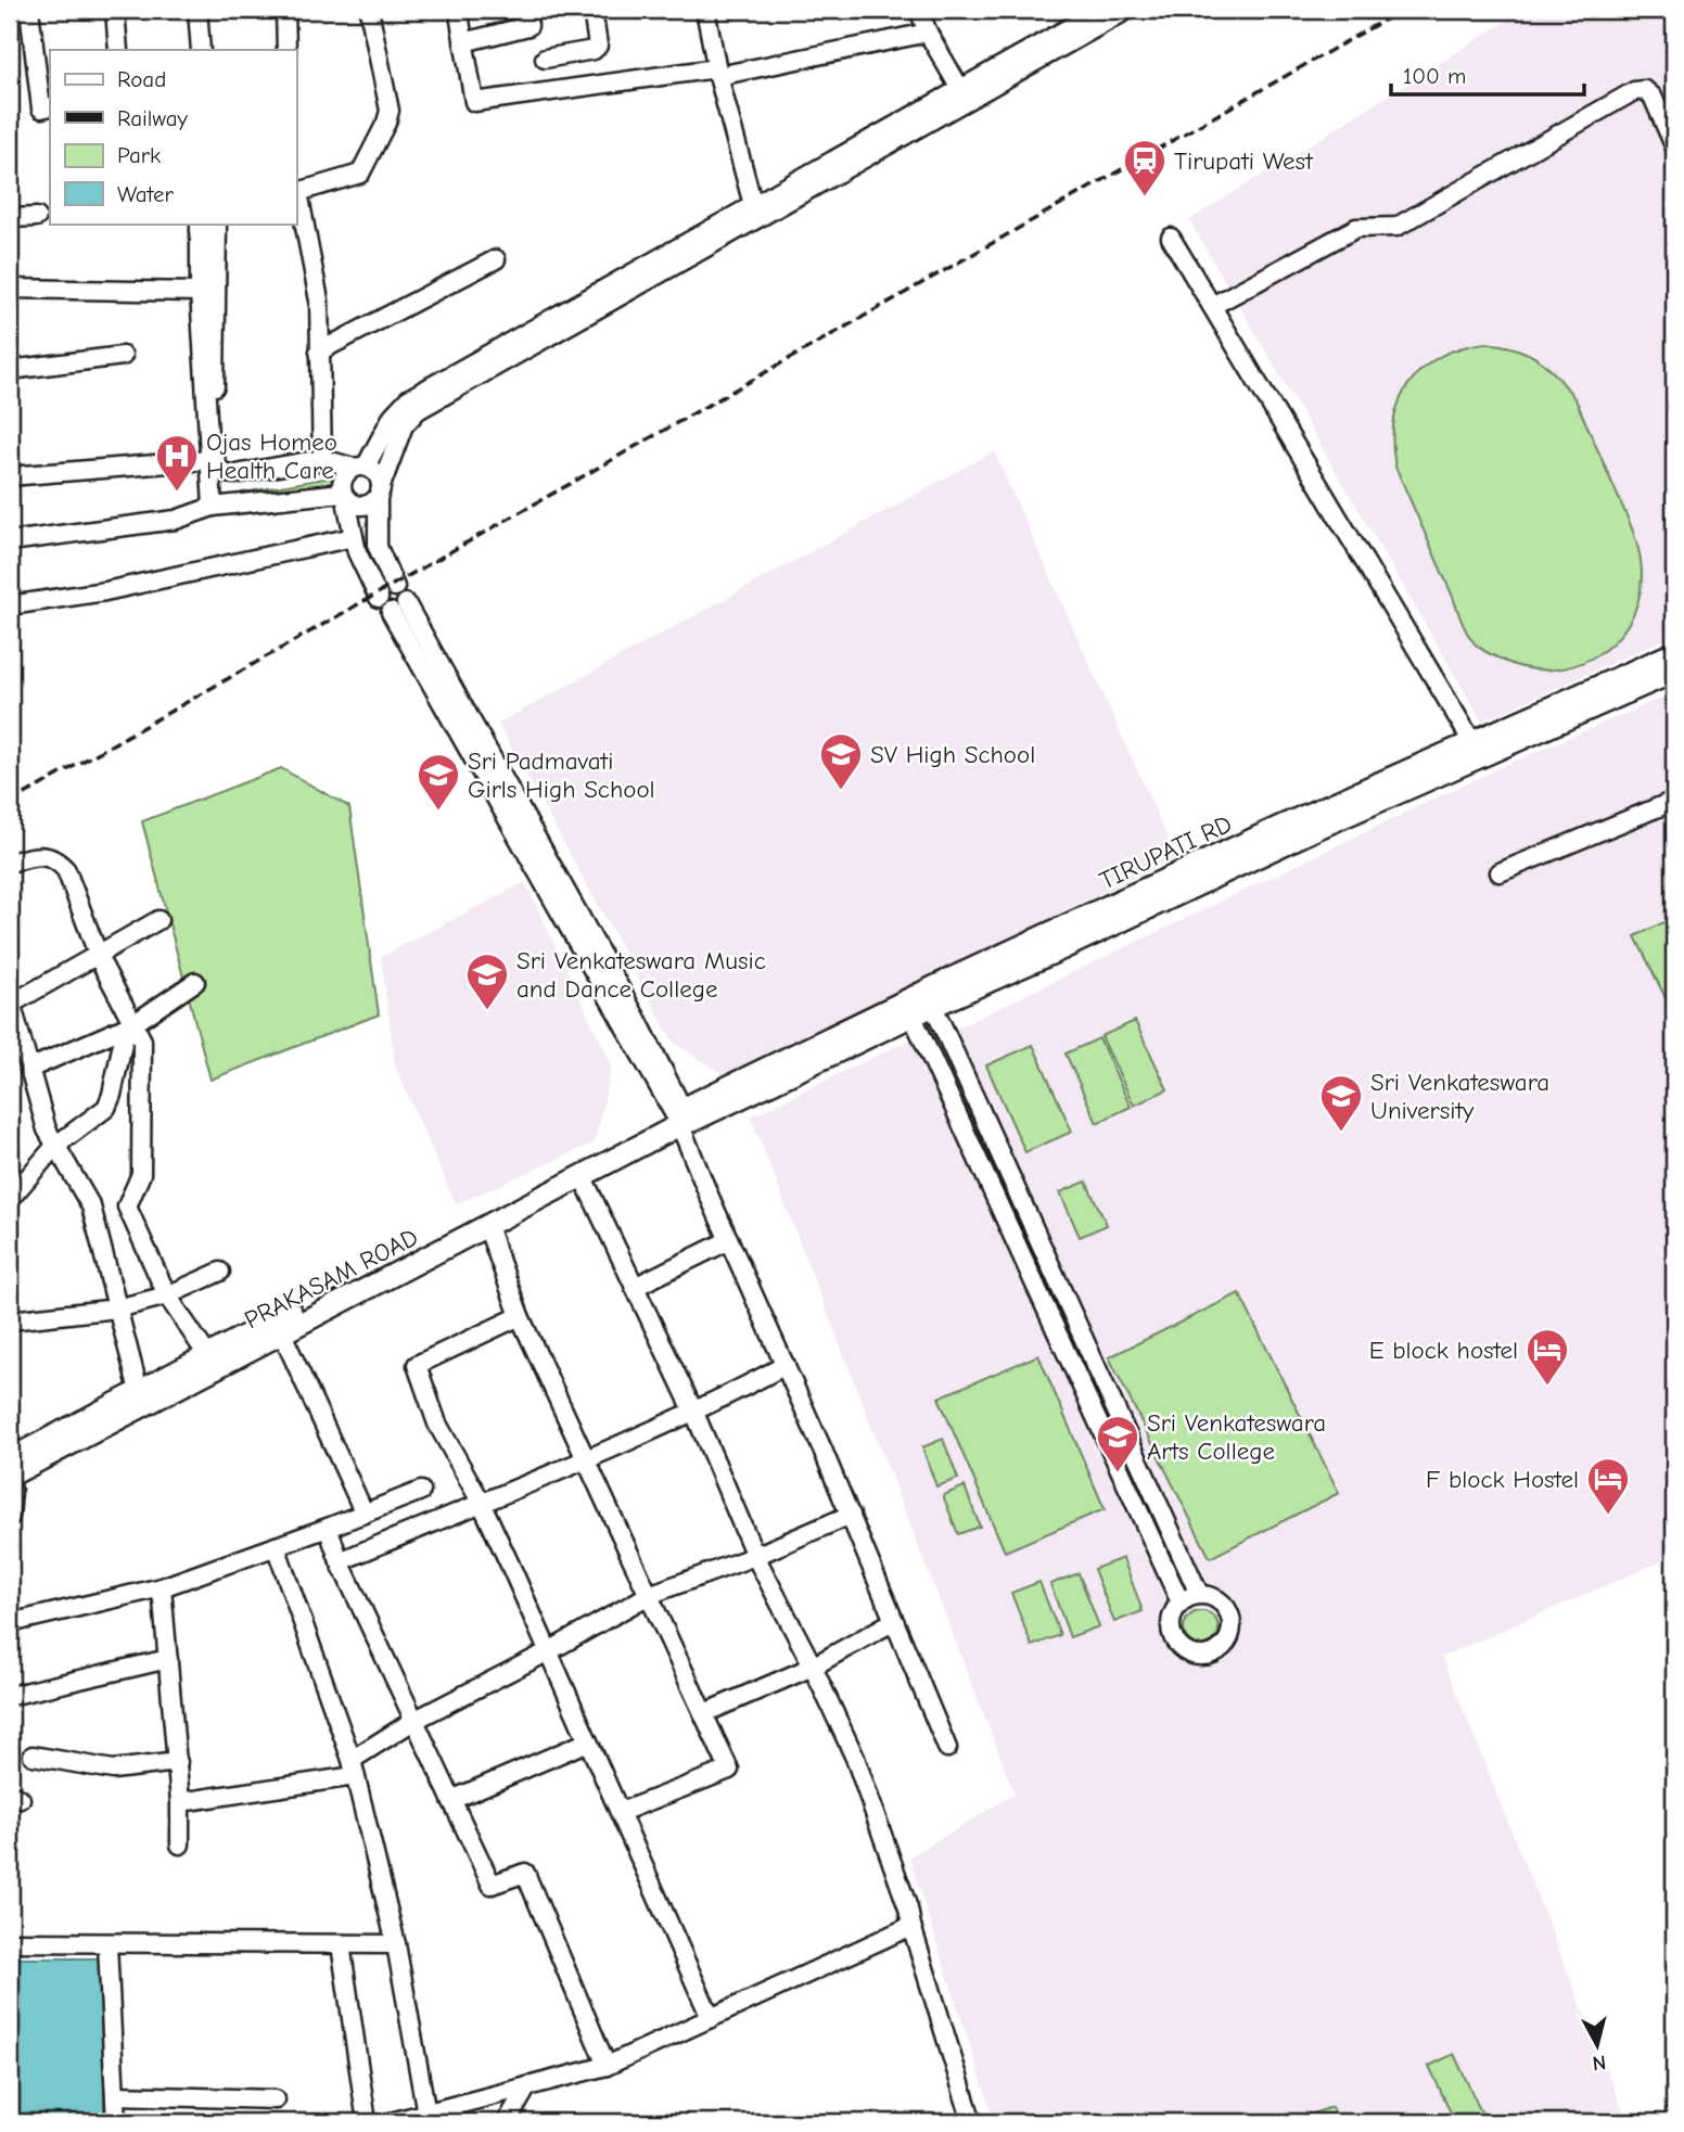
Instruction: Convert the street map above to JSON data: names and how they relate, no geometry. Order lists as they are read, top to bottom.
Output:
{
  "streets": {
    "main road": ["TIRUPATI RD", "PRAKASAM ROAD"]
  },
  "crossings": [
    ["TIRUPATI RD", "PRAKASAM ROAD"]
  ],
  "places": {
    "station": ["Tirupati West"],
    "hospital": ["Ojas Homeo Health Care"],
    "school or university": [
      "SV High School",
      "Sri Padmavati Girls High School",
      "Sri Venkateswara Music and Dance College",
      "Sri Venkateswara University",
      "Sri Venkateswara Arts College"
    ],
    "hotel": ["E block hostel", "F block Hostel"]
  },
  "legend": [
    "Road",
    "Railway",
    "Park",
    "Water"
  ],
  "scale_bar": "100 m",
  "north": "bottom"
}
